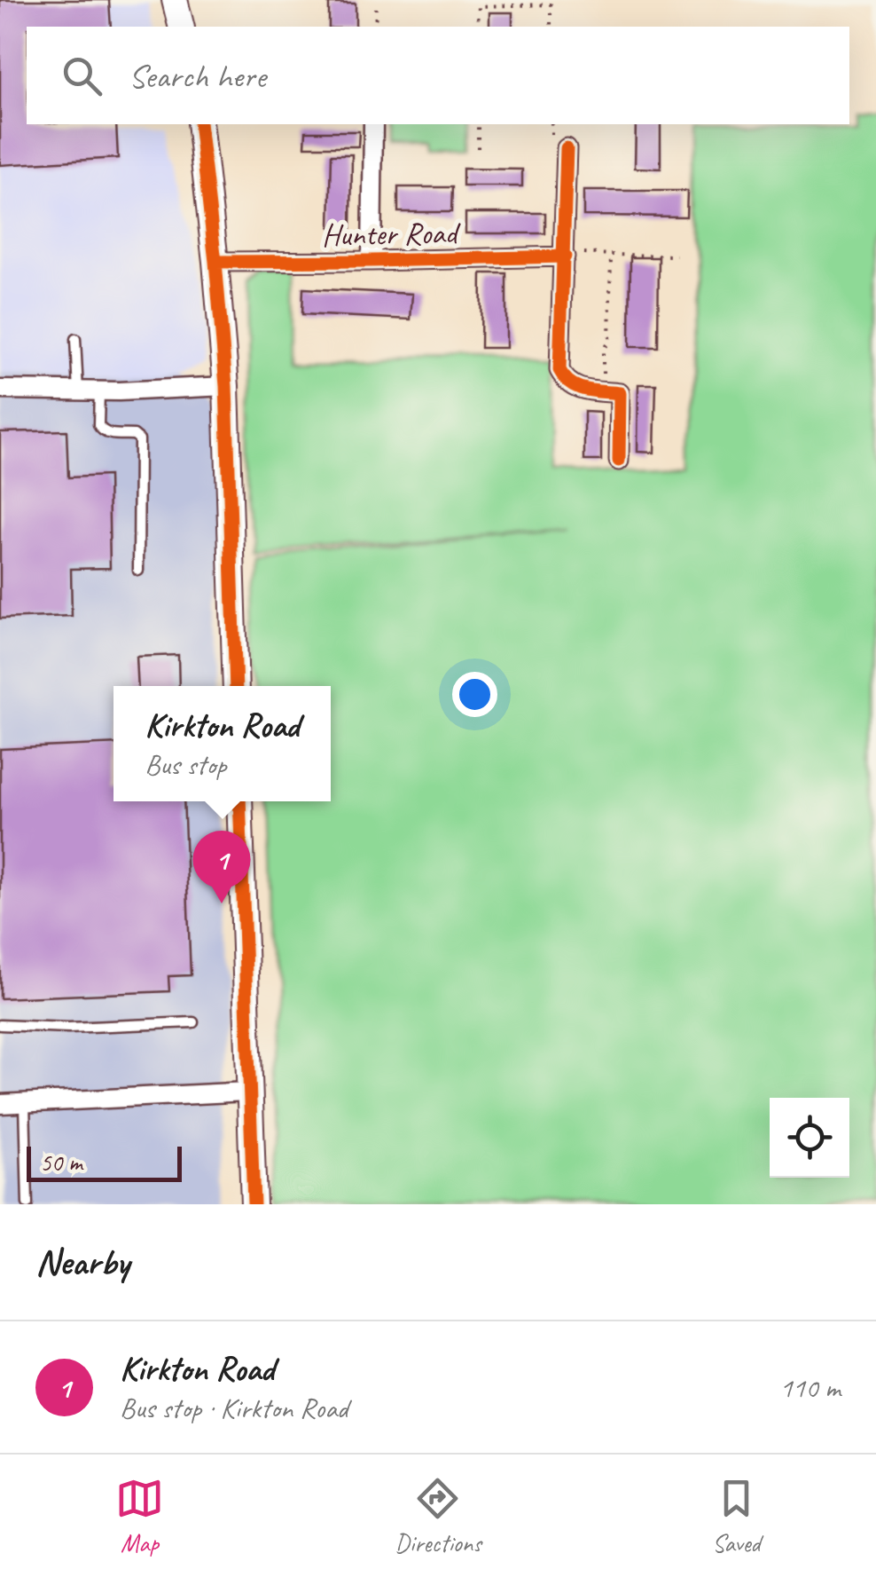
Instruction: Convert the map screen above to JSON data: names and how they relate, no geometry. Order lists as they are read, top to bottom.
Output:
{
  "streets": {
    "street": ["Hunter Road"]
  },
  "scale_bar": "50 m",
  "page": {
    "search": "Search here",
    "popup": ["Kirkton Road", "Bus stop"],
    "pins": "1",
    "scale": "50 m",
    "heading": "Nearby",
    "list": [
      {
        "mark": "1",
        "name": "Kirkton Road",
        "note": "Bus stop · Kirkton Road",
        "value": "110 m"
      }
    ],
    "nav": ["Map", "Directions", "Saved"]
  }
}
